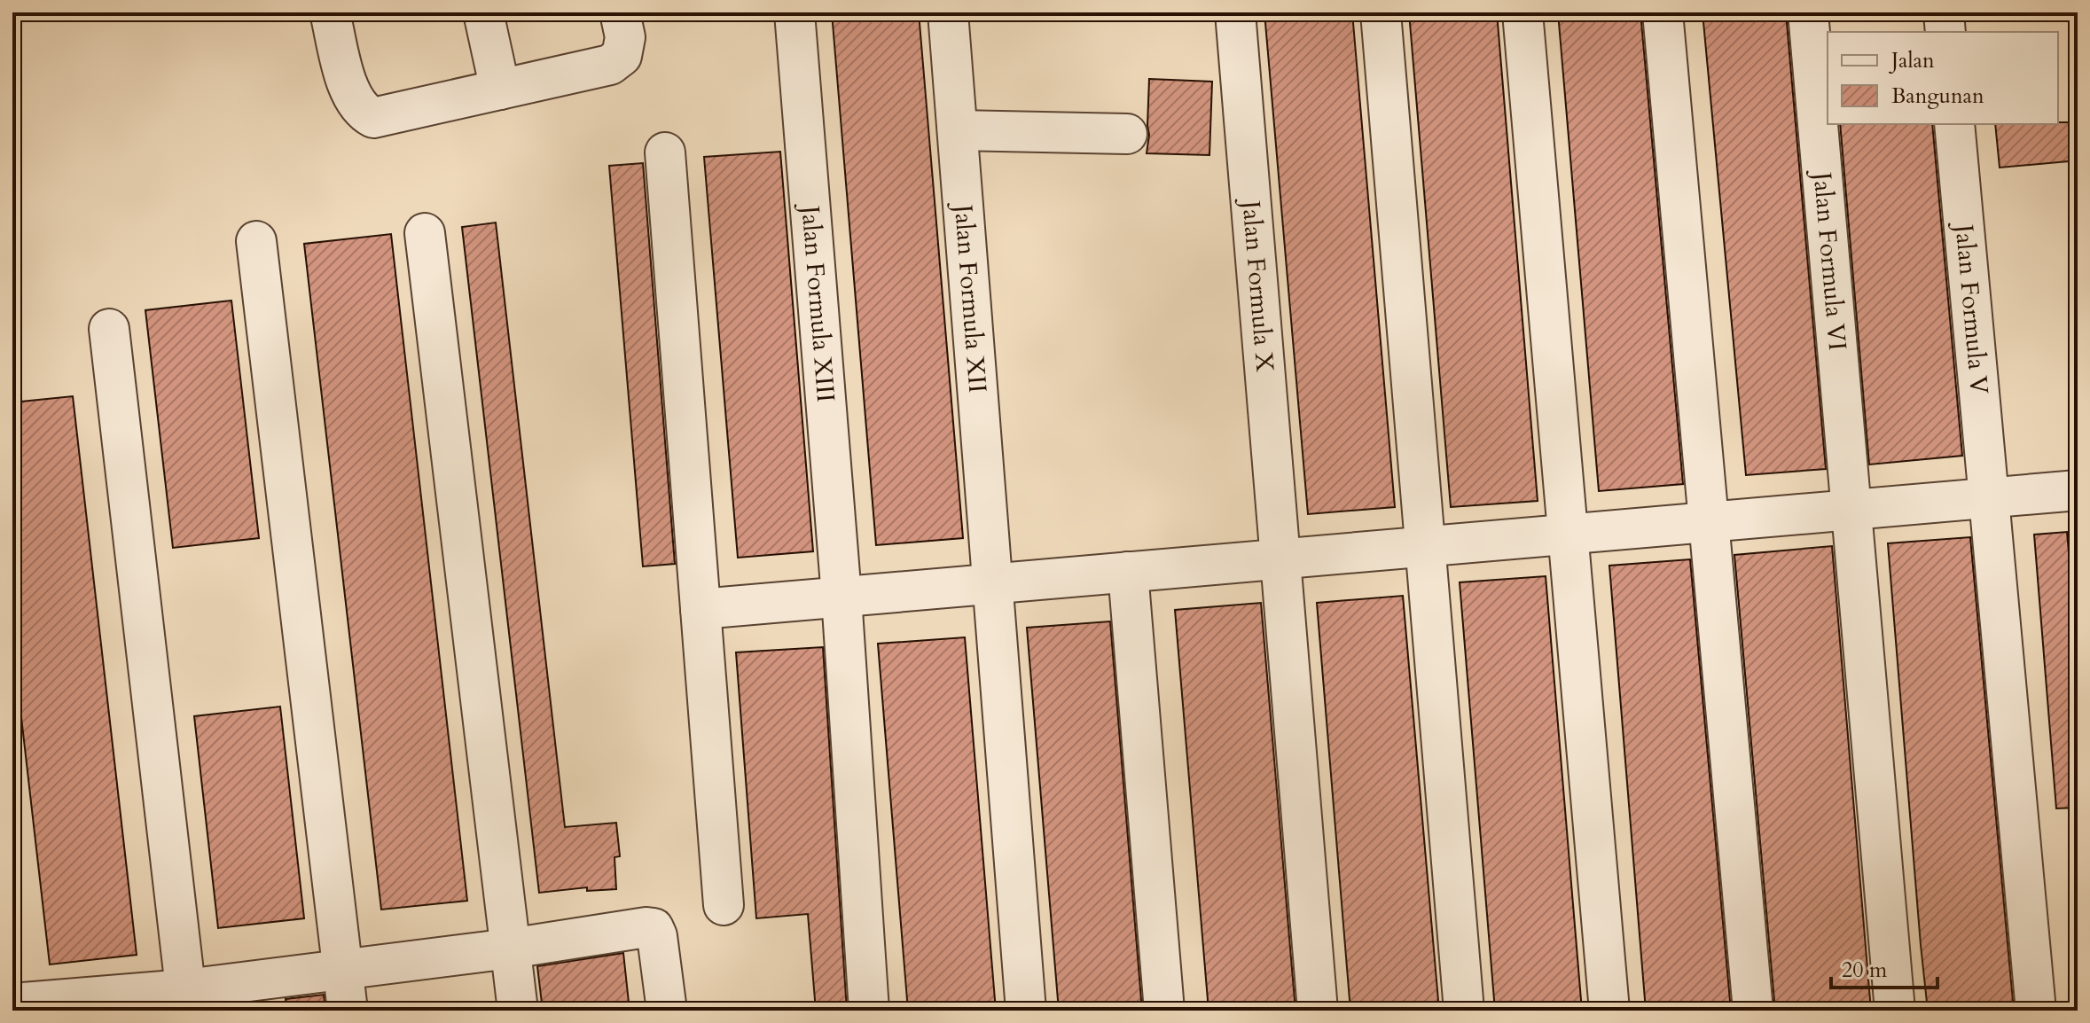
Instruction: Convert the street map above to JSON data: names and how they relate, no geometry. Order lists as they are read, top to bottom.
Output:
{
  "streets": {
    "street": [
      "Jalan Formula VI",
      "Jalan Formula X",
      "Jalan Formula XII",
      "Jalan Formula XIII",
      "Jalan Formula V"
    ]
  },
  "legend": ["Jalan", "Bangunan"],
  "scale_bar": "20 m"
}
